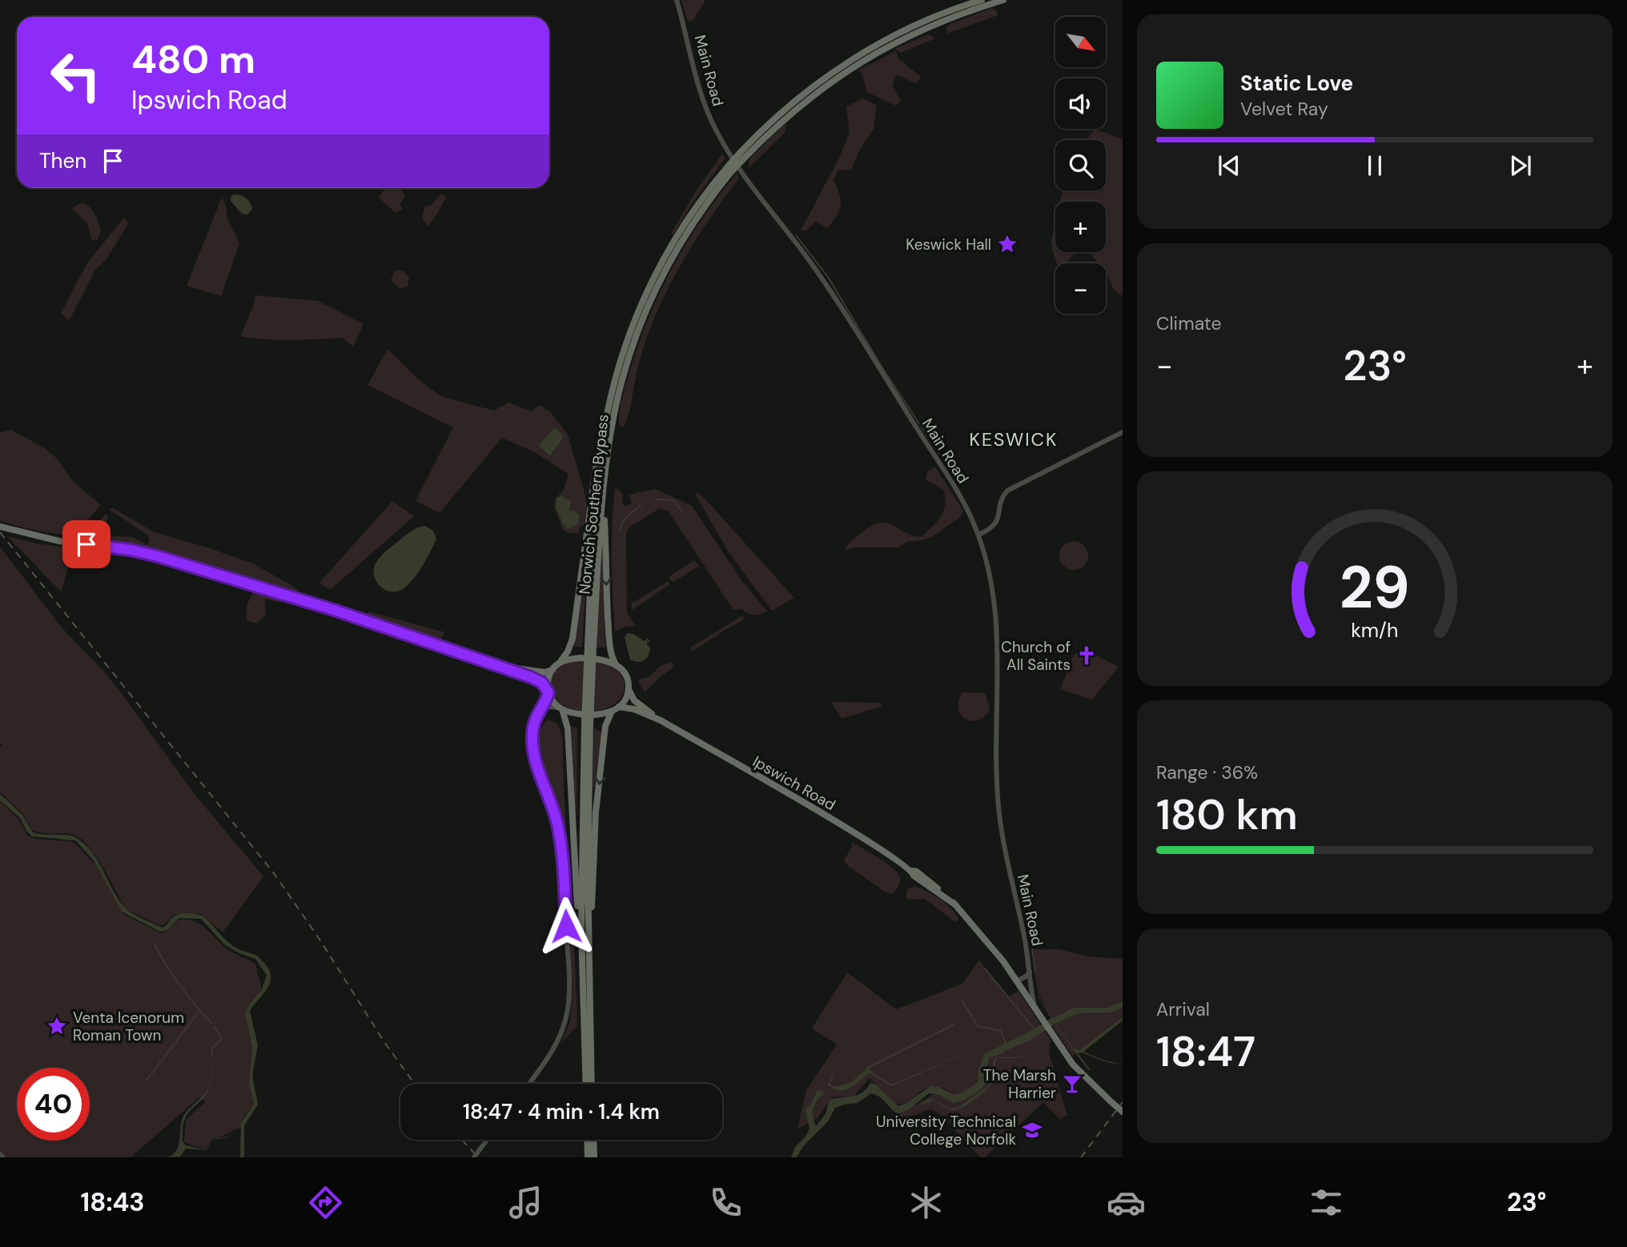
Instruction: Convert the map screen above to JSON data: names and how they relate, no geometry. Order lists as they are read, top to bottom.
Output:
{
  "streets": {
    "highway": ["Norwich Southern Bypass", "Ipswich Road"],
    "main road": ["Main Road"]
  },
  "crossings": [
    ["Main Road", "Ipswich Road"]
  ],
  "districts": ["KESWICK"],
  "places": {
    "place": ["Keswick Hall", "Venta Icenorum Roman Town"],
    "church": ["Church of All Saints"],
    "bar": ["The Marsh Harrier"],
    "school or university": ["University Technical College Norfolk"]
  },
  "north": "bottom right",
  "page": {
    "map_buttons": ["+", "−"],
    "turn": ["480 m", "Ipswich Road"],
    "song": ["Static Love", "Velvet Ray"],
    "then": "Then",
    "tile": [
      "Climate",
      ["Range · 36%", "180 km"],
      ["Arrival", "18:47"]
    ],
    "heat": ["−", "23°", "+"],
    "limit": "40",
    "trip": "18:47 · 4 min · 1.4 km",
    "tabs": ["18:43", "23°"],
    "gauge": ["29", "km/h"]
  }
}
